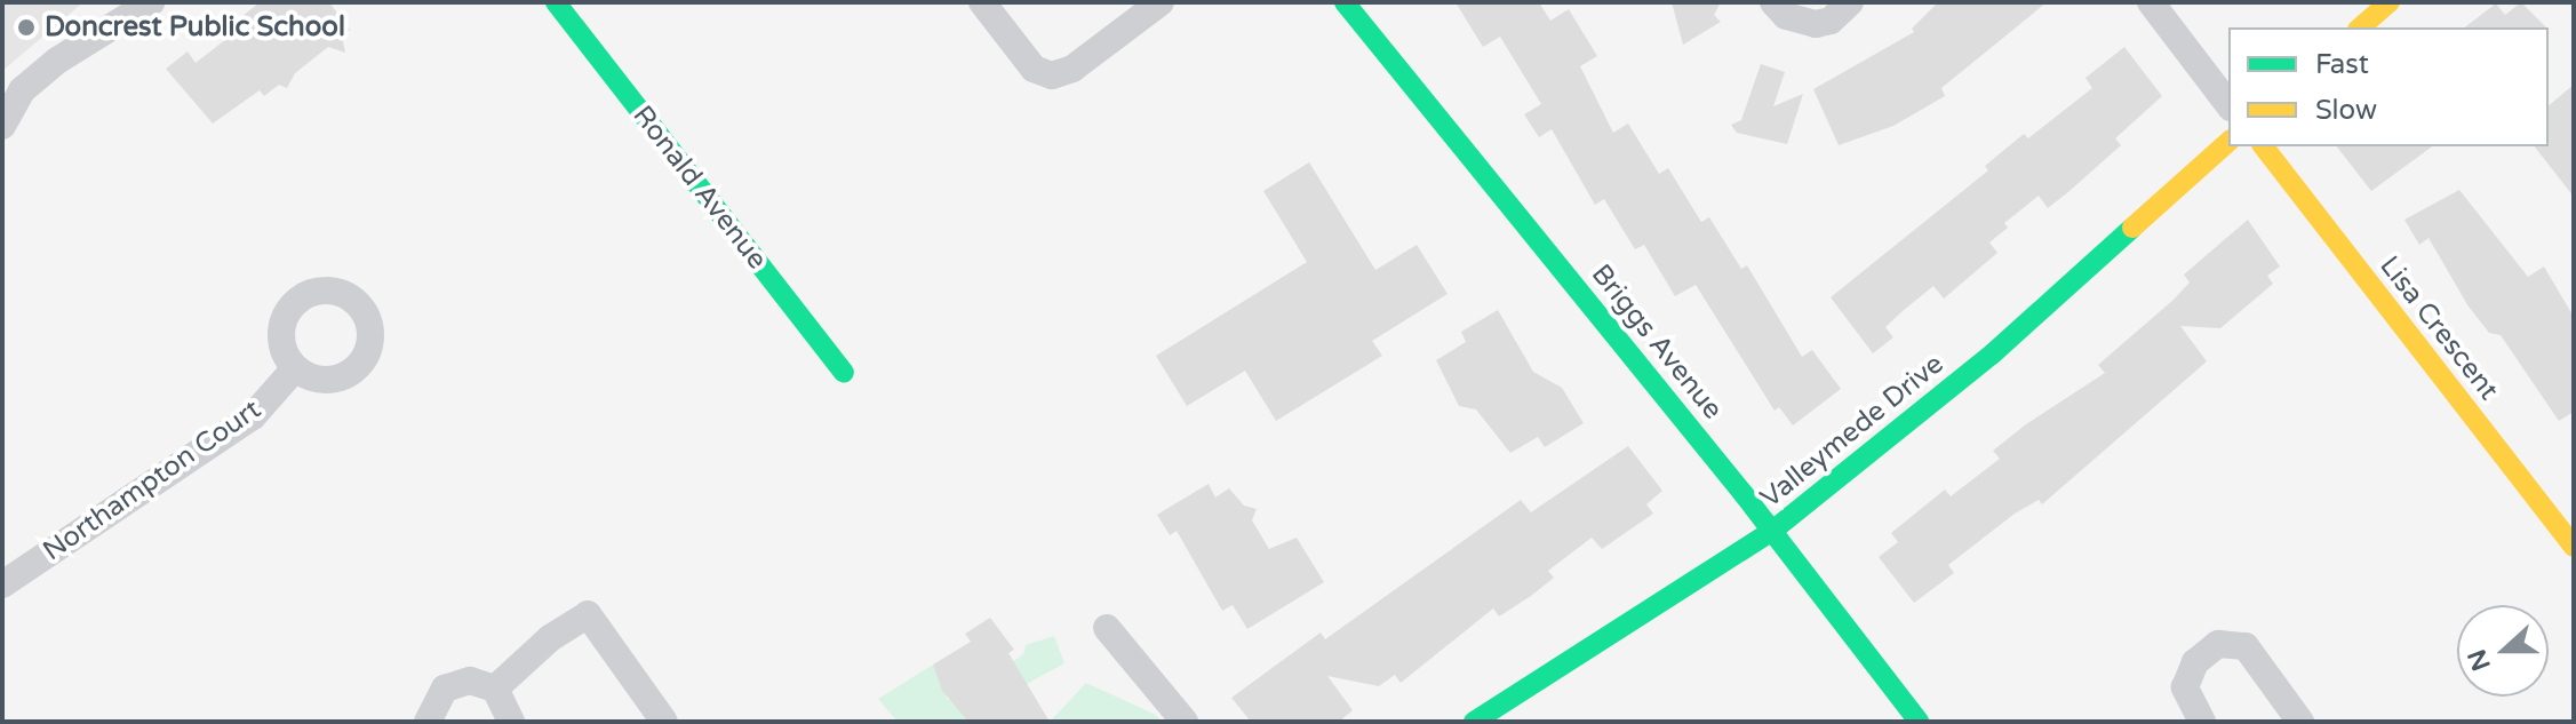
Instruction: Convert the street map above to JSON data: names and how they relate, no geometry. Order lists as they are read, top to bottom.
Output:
{
  "streets": {
    "street": [
      "Ronald Avenue",
      "Lisa Crescent",
      "Briggs Avenue",
      "Valleymede Drive",
      "Northampton Court"
    ]
  },
  "crossings": [
    ["Briggs Avenue", "Valleymede Drive"]
  ],
  "places": ["Doncrest Public School"],
  "legend": ["Fast", "Slow"],
  "north": "left"
}
